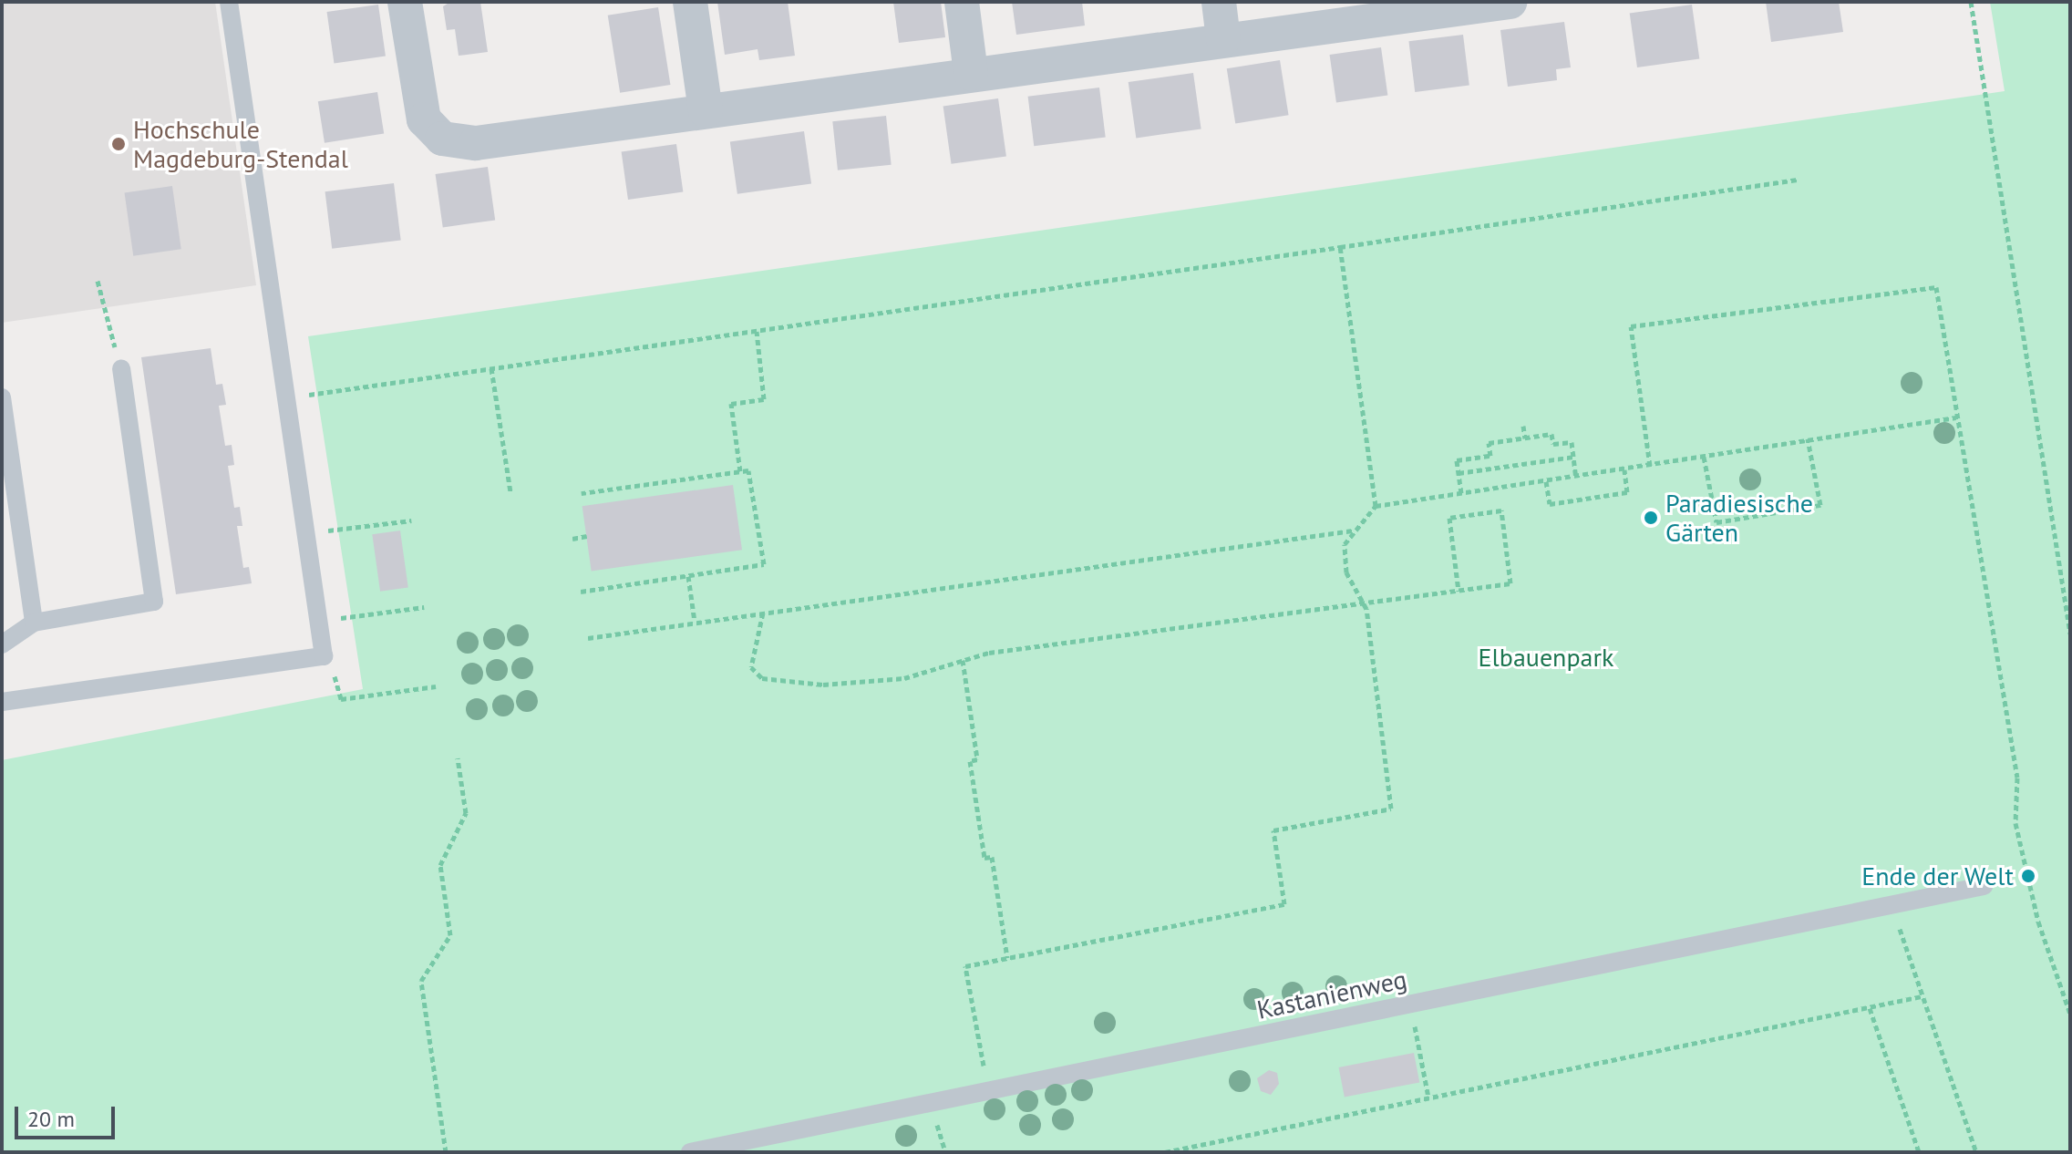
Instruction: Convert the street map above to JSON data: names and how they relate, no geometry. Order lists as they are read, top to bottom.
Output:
{
  "streets": {
    "lane": ["Kastanienweg"]
  },
  "parks": ["Elbauenpark"],
  "places": ["Hochschule Magdeburg-Stendal", "Paradiesische Gärten", "Ende der Welt"],
  "scale_bar": "20 m"
}
